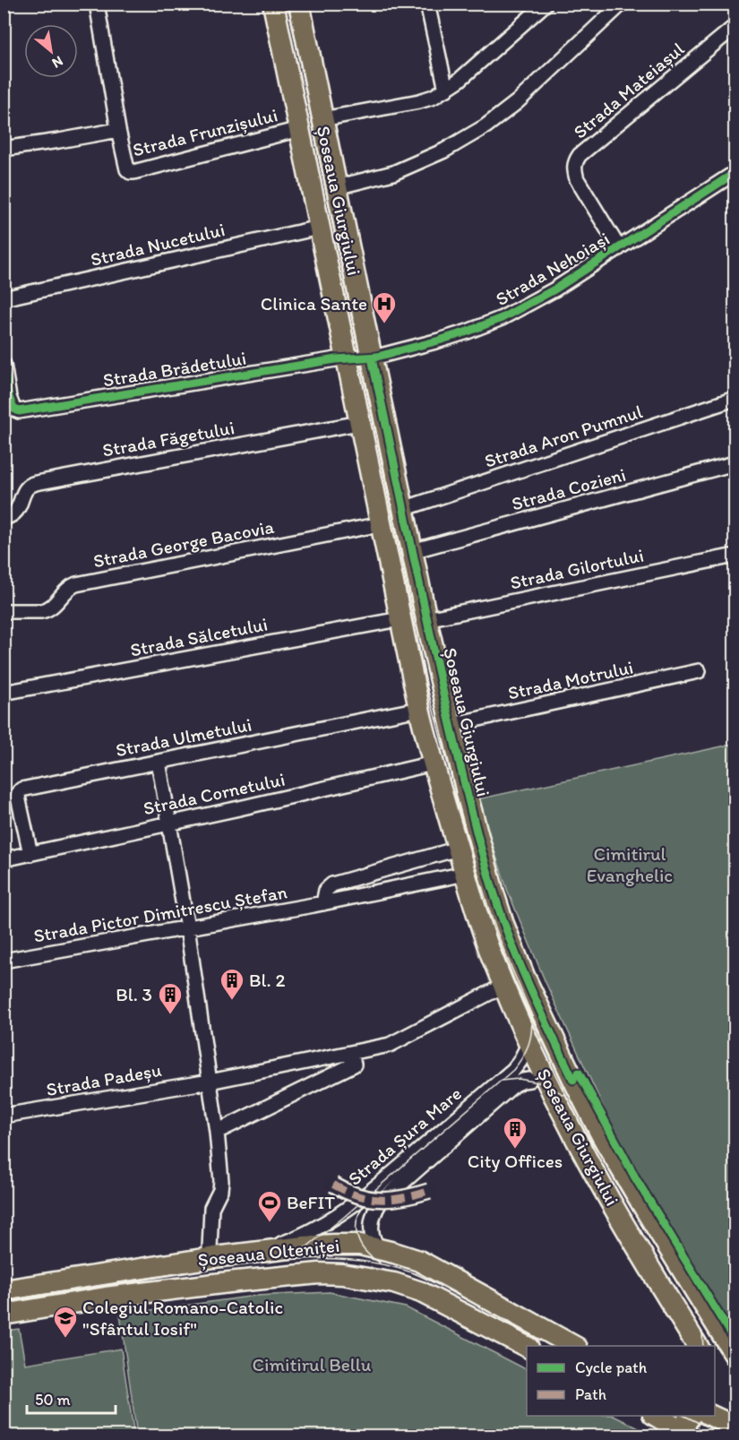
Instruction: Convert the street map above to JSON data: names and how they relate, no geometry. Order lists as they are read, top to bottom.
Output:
{
  "streets": {
    "main road": ["Șoseaua Giurgiului", "Șoseaua Olteniței"],
    "street": [
      "Strada Mateiașul",
      "Strada Frunzișului",
      "Strada Nucetului",
      "Strada Nehoiași",
      "Strada Brădetului",
      "Strada Aron Pumnul",
      "Strada Făgetului",
      "Strada Cozieni",
      "Strada George Bacovia",
      "Strada Gilortului",
      "Strada Sălcetului",
      "Strada Motrului",
      "Strada Ulmetului",
      "Strada Cornetului",
      "Strada Pictor Dimitrescu Ștefan",
      "Strada Padeșu",
      "Strada Șura Mare"
    ]
  },
  "crossings": [
    ["Strada Mateiașul", "Strada Nehoiași"],
    ["Strada Frunzișului", "Șoseaua Giurgiului"],
    ["Șoseaua Giurgiului", "Strada Nucetului"],
    ["Șoseaua Giurgiului", "Strada Nehoiași"],
    ["Șoseaua Giurgiului", "Strada Brădetului"],
    ["Șoseaua Giurgiului", "Strada Aron Pumnul"],
    ["Șoseaua Giurgiului", "Strada Făgetului"],
    ["Șoseaua Giurgiului", "Strada Cozieni"],
    ["Șoseaua Giurgiului", "Strada George Bacovia"],
    ["Șoseaua Giurgiului", "Strada Gilortului"],
    ["Șoseaua Giurgiului", "Strada Sălcetului"],
    ["Șoseaua Giurgiului", "Strada Motrului"],
    ["Șoseaua Giurgiului", "Strada Ulmetului"],
    ["Șoseaua Giurgiului", "Strada Cornetului"],
    ["Șoseaua Giurgiului", "Strada Pictor Dimitrescu Ștefan"],
    ["Șoseaua Giurgiului", "Strada Padeșu"],
    ["Șoseaua Giurgiului", "Strada Șura Mare"],
    ["Strada Nehoiași", "Strada Brădetului"],
    ["Strada Ulmetului", "Strada Cornetului"],
    ["Strada Șura Mare", "Șoseaua Olteniței"]
  ],
  "parks": ["Cimitirul Evanghelic", "Cimitirul Bellu"],
  "places": {
    "hospital": ["Clinica Sante"],
    "building": ["Bl. 2", "Bl. 3", "City Offices"],
    "sports": ["BeFIT"],
    "school or university": ["Colegiul Romano-Catolic \"Sfântul Iosif\""]
  },
  "legend": ["Cycle path", "Path"],
  "scale_bar": "50 m",
  "north": "bottom right"
}
